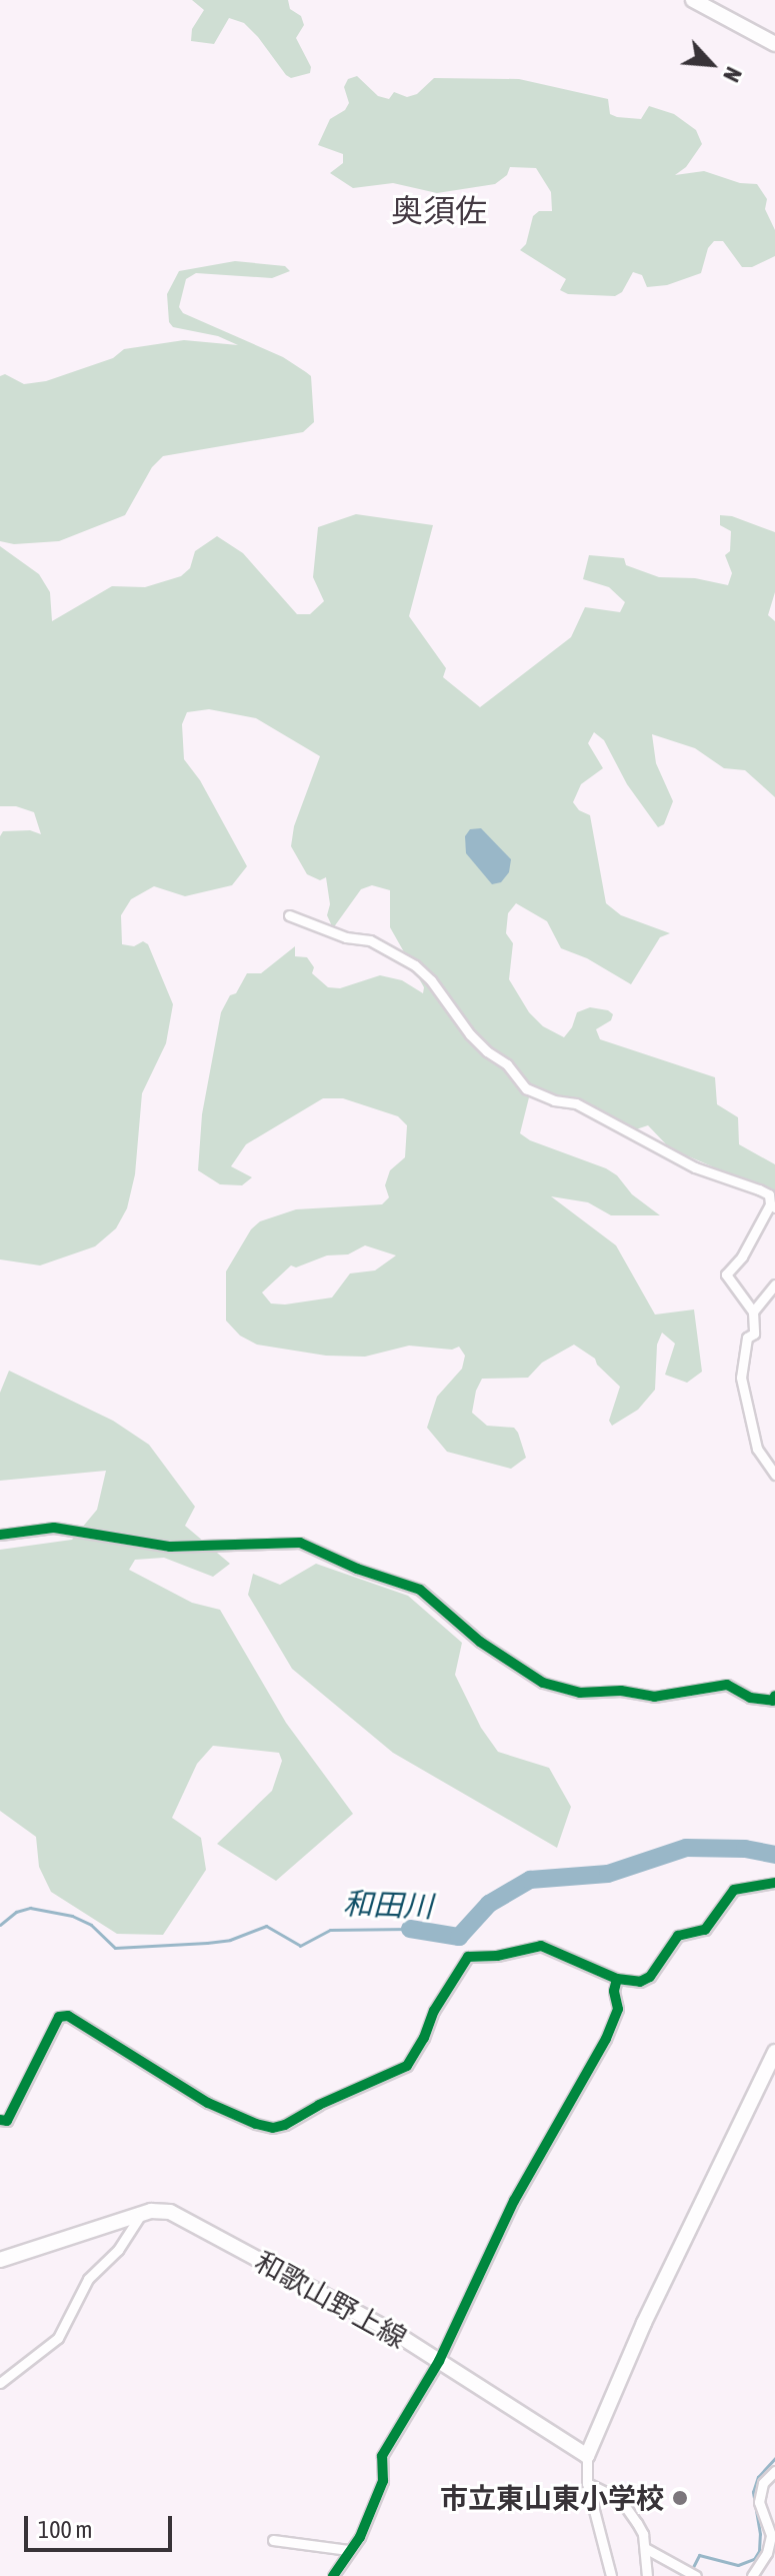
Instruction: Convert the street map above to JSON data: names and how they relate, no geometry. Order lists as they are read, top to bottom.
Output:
{
  "streets": {
    "main road": ["和歌山野上線"]
  },
  "districts": ["奥須佐"],
  "water": ["和田川"],
  "places": ["市立東山東小学校"],
  "scale_bar": "100 m",
  "north": "bottom right"
}
